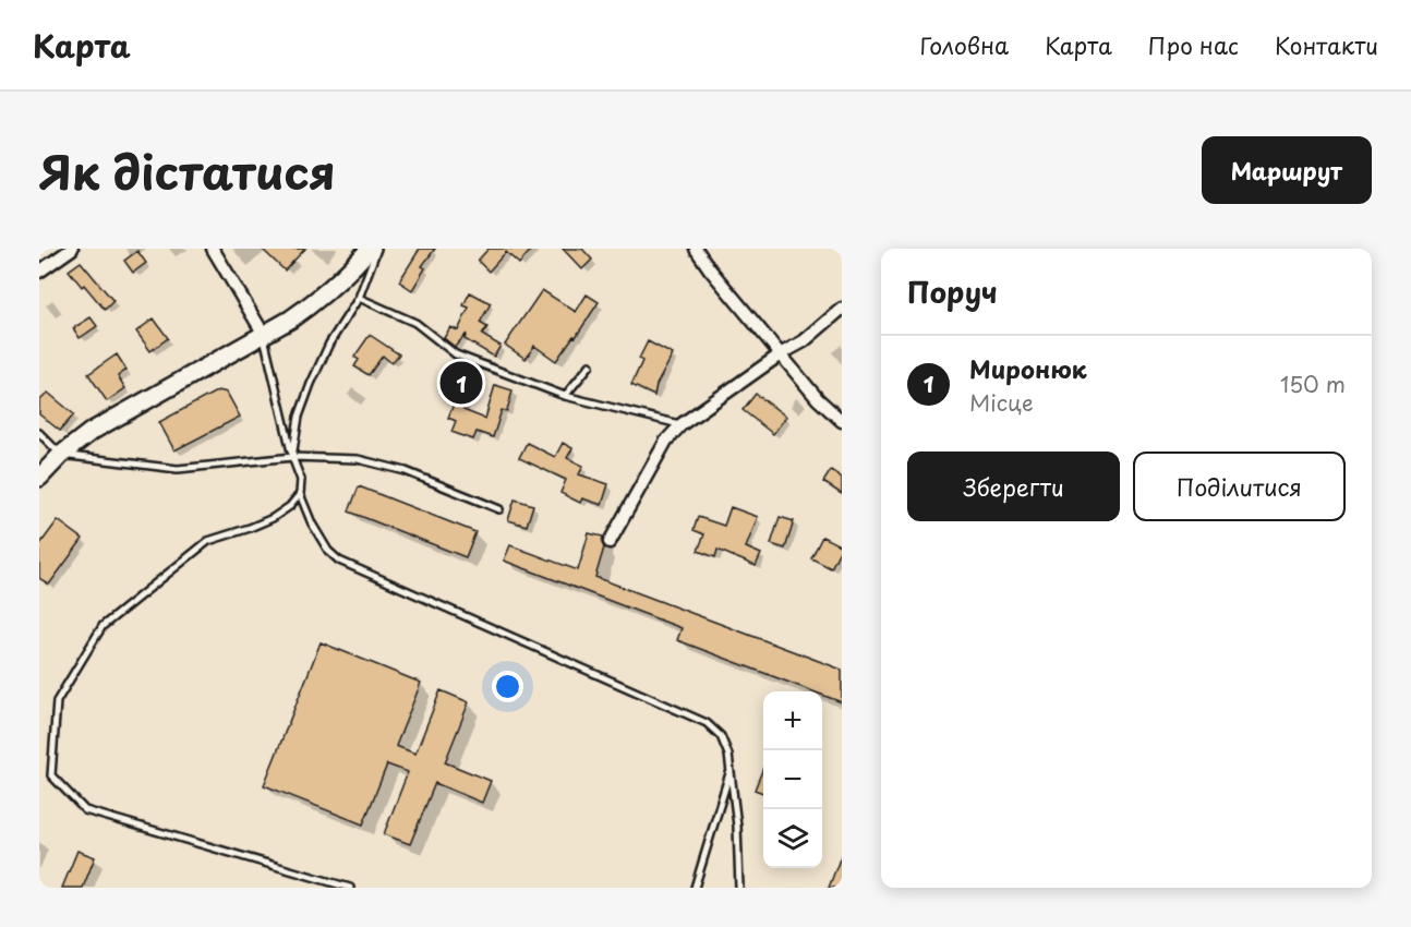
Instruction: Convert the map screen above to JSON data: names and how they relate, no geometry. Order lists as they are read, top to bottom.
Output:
{
  "page": {
    "header": "Карта",
    "nav": [
      "Головна",
      "Карта",
      "Про нас",
      "Контакти"
    ],
    "title": "Як дістатися",
    "buttons": [
      "Маршрут",
      ["Зберегти", "Поділитися"]
    ],
    "heading": "Поруч",
    "list": [
      {
        "mark": "1",
        "name": "Миронюк",
        "note": "Місце",
        "value": "150 m"
      }
    ],
    "pins": "1",
    "map_buttons": ["+", "−"]
  }
}
